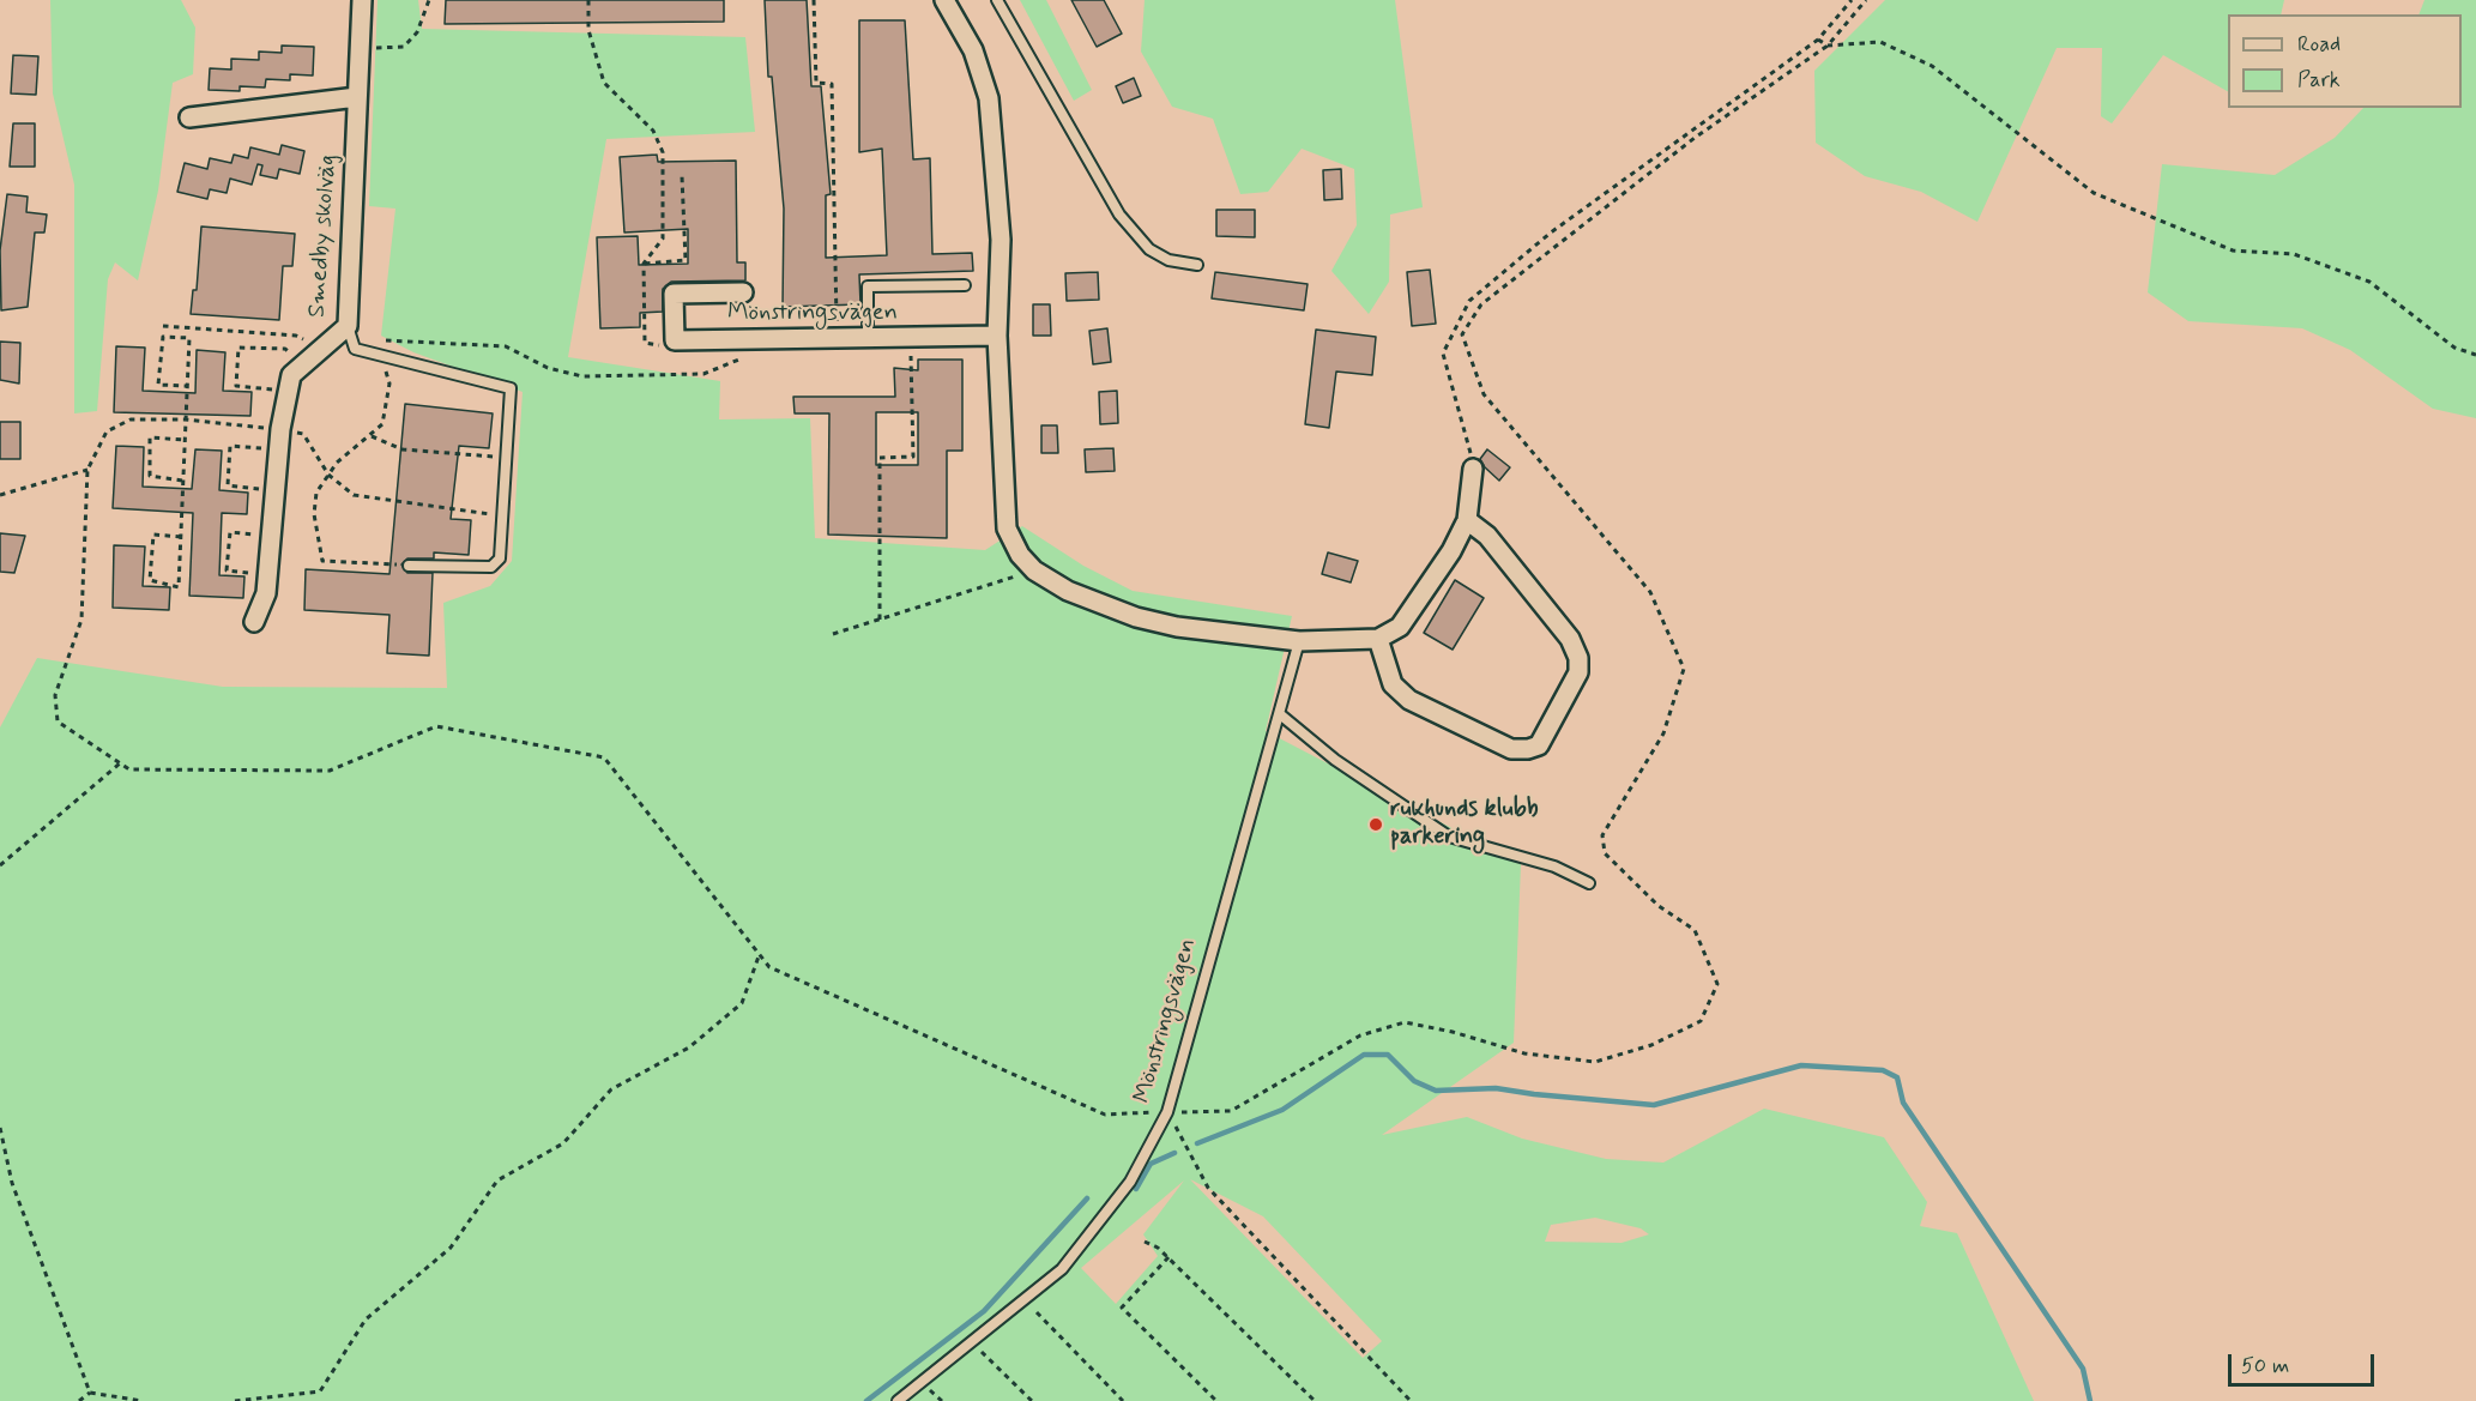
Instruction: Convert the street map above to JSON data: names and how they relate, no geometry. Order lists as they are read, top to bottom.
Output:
{
  "streets": {
    "street": ["Smedby skolväg", "Mönstringsvägen"]
  },
  "places": ["rukhunds klubb parkering"],
  "legend": ["Road", "Park"],
  "scale_bar": "50 m"
}
